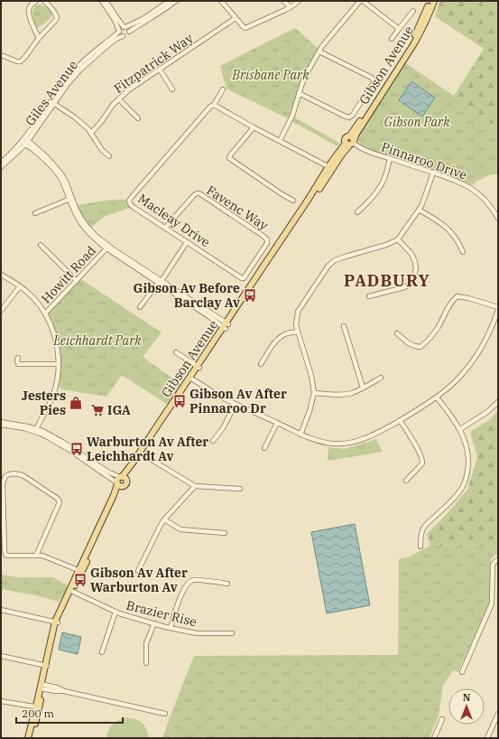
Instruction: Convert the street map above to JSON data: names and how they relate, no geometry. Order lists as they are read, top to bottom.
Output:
{
  "streets": {
    "main road": ["Gibson Avenue"],
    "street": [
      "Fitzpatrick Way",
      "Giles Avenue",
      "Pinnaroo Drive",
      "Favenc Way",
      "Macleay Drive",
      "Howitt Road",
      "Brazier Rise"
    ]
  },
  "crossings": [
    ["Gibson Avenue", "Pinnaroo Drive"],
    ["Favenc Way", "Macleay Drive"]
  ],
  "districts": ["PADBURY"],
  "parks": ["Brisbane Park", "Gibson Park", "Leichhardt Park"],
  "places": {
    "bus stop": [
      "Gibson Av Before Barclay Av",
      "Gibson Av After Pinnaroo Dr",
      "Warburton Av After Leichhardt Av",
      "Gibson Av After Warburton Av"
    ],
    "shop": ["Jesters Pies"],
    "supermarket": ["IGA"]
  },
  "scale_bar": "200 m",
  "north": "top"
}
